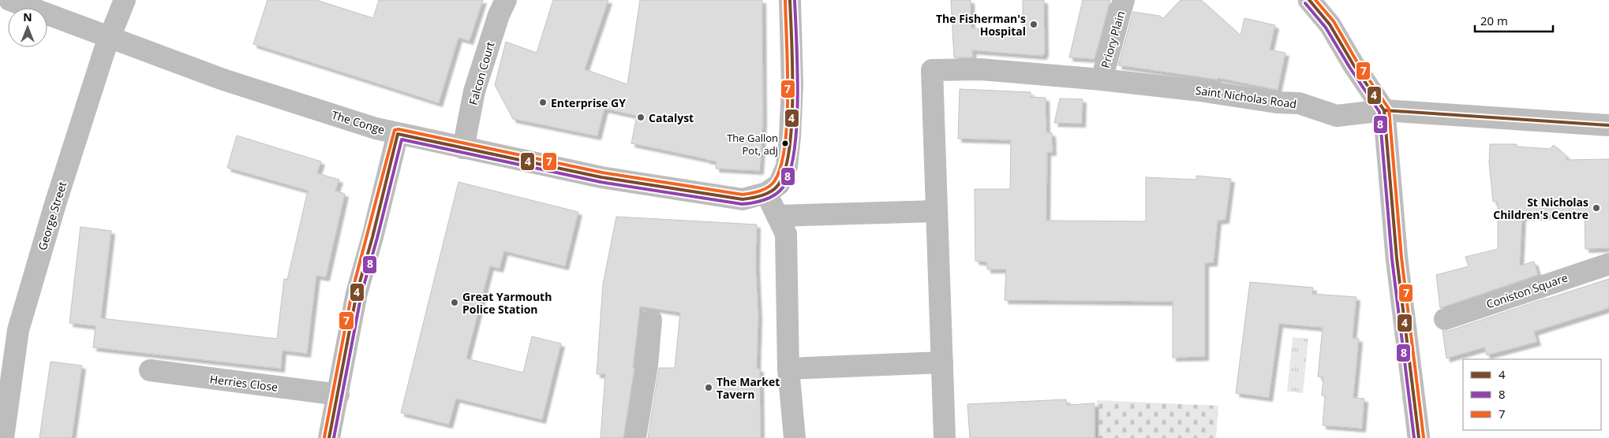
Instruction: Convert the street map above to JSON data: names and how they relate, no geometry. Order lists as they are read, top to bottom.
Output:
{
  "streets": {
    "street": [
      "Priory Plain",
      "Falcon Court",
      "Saint Nicholas Road",
      "The Conge",
      "George Street",
      "Coniston Square",
      "Herries Close"
    ]
  },
  "crossings": [
    ["Priory Plain", "Saint Nicholas Road"],
    ["Falcon Court", "The Conge"],
    ["The Conge", "George Street"]
  ],
  "places": [
    "The Fisherman's Hospital",
    "Enterprise GY",
    "Catalyst",
    "The Gallon Pot, adj",
    "St Nicholas Children's Centre",
    "Great Yarmouth Police Station",
    "The Market Tavern"
  ],
  "lines": ["transit line 4", "transit line 8", "transit line 7"],
  "legend": ["4", "8", "7"],
  "scale_bar": "20 m",
  "north": "top"
}
